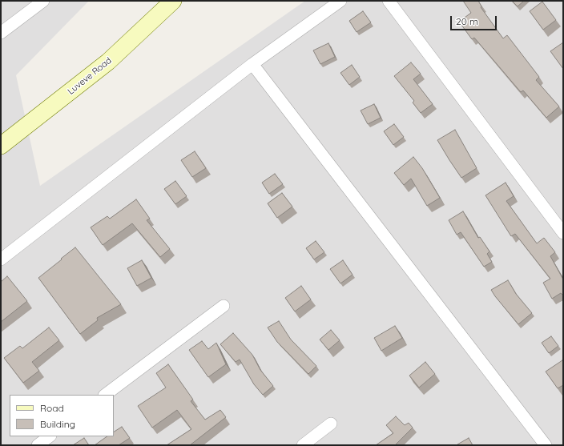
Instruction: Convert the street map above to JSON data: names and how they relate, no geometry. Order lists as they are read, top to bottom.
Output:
{
  "streets": {
    "street": ["Luveve Road"]
  },
  "legend": ["Road", "Building"],
  "scale_bar": "20 m"
}
